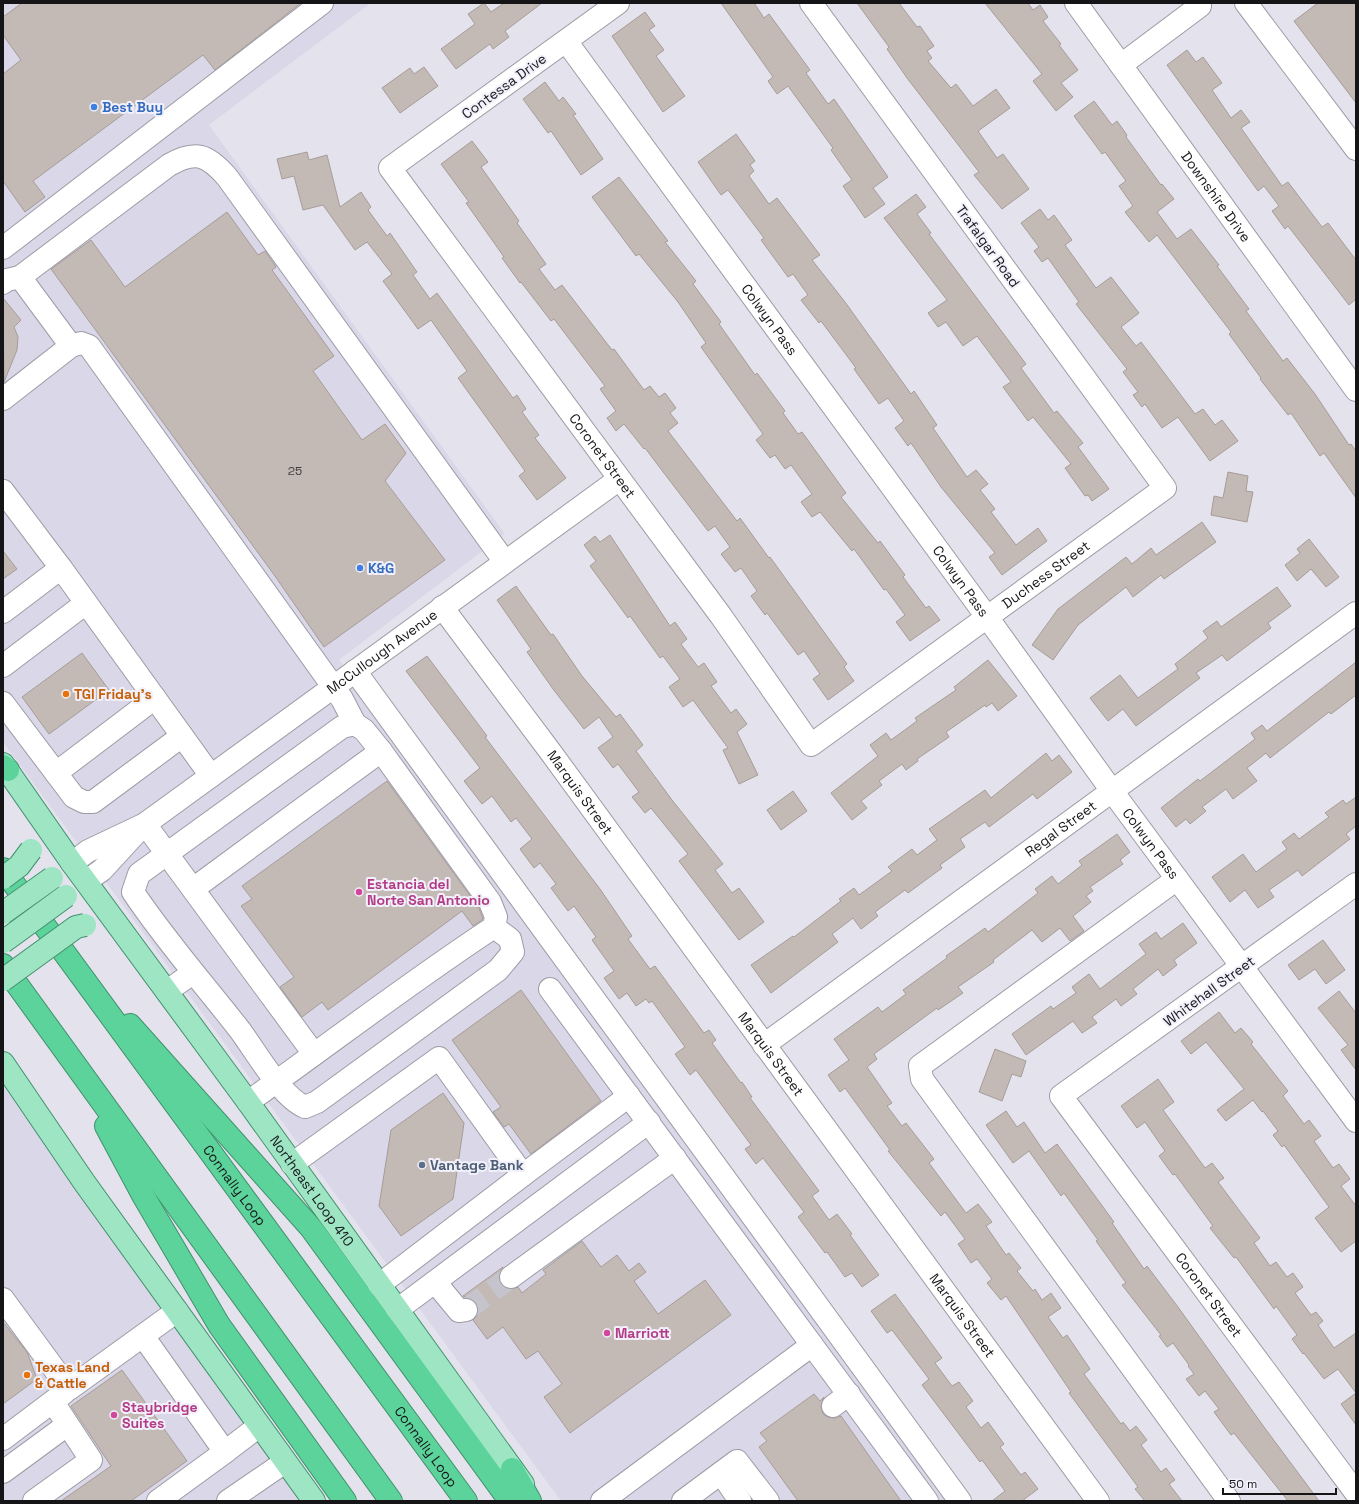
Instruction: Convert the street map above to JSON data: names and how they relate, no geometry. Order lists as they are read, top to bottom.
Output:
{
  "streets": {
    "highway": ["Connally Loop"],
    "main road": ["McCullough Avenue", "Northeast Loop 410"],
    "street": [
      "Contessa Drive",
      "Downshire Drive",
      "Trafalgar Road",
      "Colwyn Pass",
      "Coronet Street",
      "Duchess Street",
      "Marquis Street",
      "Regal Street",
      "Whitehall Street"
    ]
  },
  "crossings": [
    ["Contessa Drive", "Colwyn Pass"],
    ["Contessa Drive", "Coronet Street"],
    ["Trafalgar Road", "Duchess Street"],
    ["Colwyn Pass", "Duchess Street"],
    ["Colwyn Pass", "Regal Street"],
    ["Colwyn Pass", "Whitehall Street"],
    ["Coronet Street", "Duchess Street"],
    ["Coronet Street", "McCullough Avenue"],
    ["Coronet Street", "Whitehall Street"],
    ["McCullough Avenue", "Marquis Street"],
    ["McCullough Avenue", "Northeast Loop 410"],
    ["Marquis Street", "Regal Street"]
  ],
  "places": [
    "Best Buy",
    "K&G",
    "TGI Friday's",
    "Estancia del Norte San Antonio",
    "Vantage Bank",
    "Marriott",
    "Texas Land & Cattle",
    "Staybridge Suites"
  ],
  "house_numbers": ["25"],
  "scale_bar": "50 m"
}
